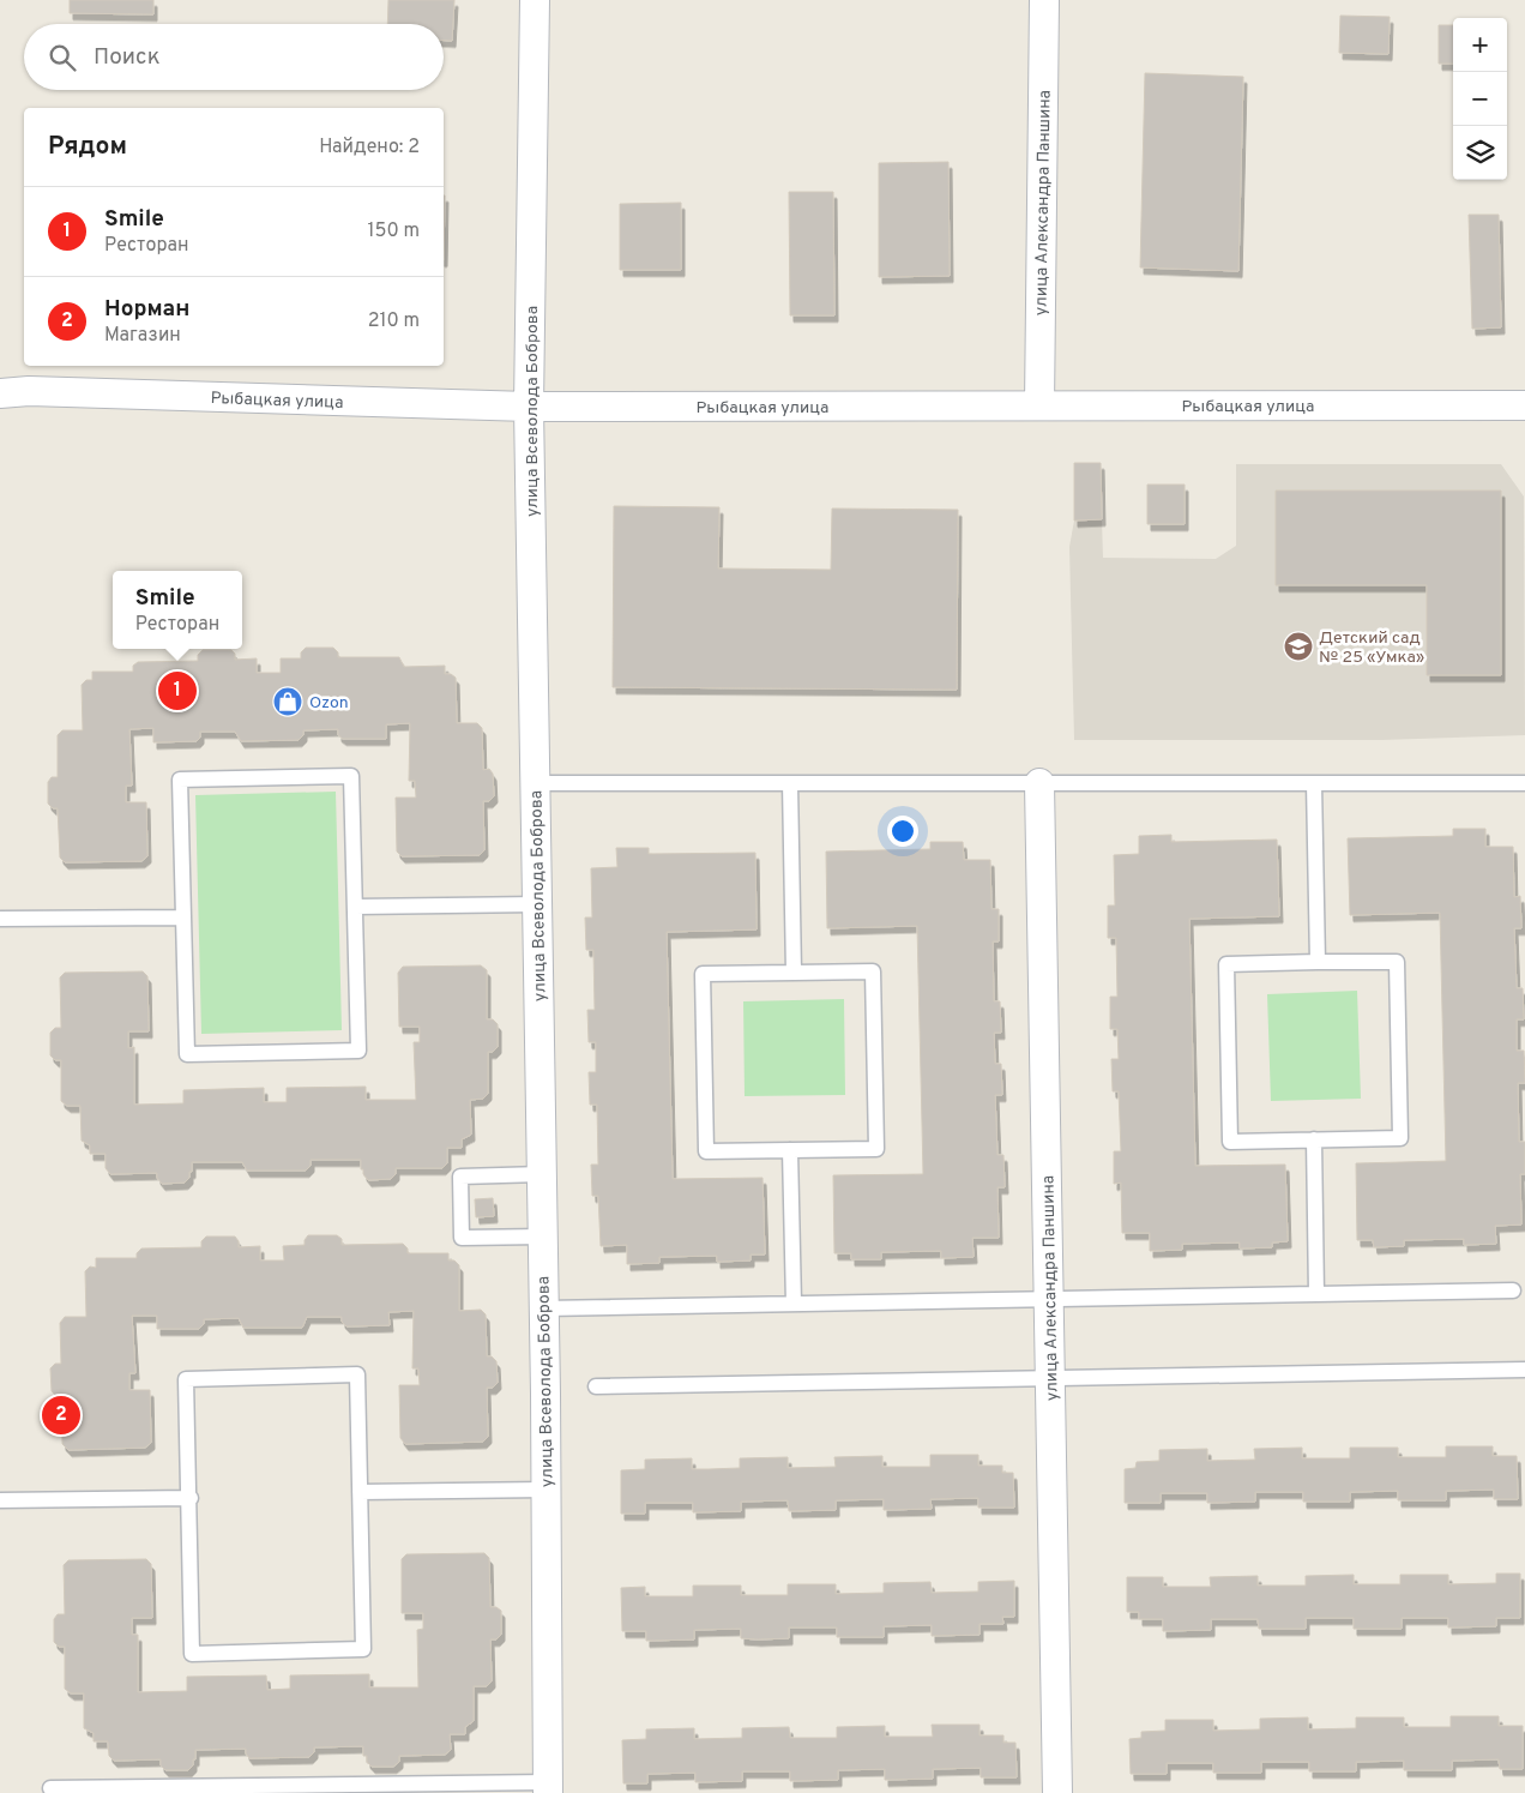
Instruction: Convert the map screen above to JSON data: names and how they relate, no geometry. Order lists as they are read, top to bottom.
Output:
{
  "streets": {
    "street": ["улица Александра Паншина", "Рыбацкая улица", "улица Всеволода Боброва"]
  },
  "crossings": [
    ["улица Александра Паншина", "Рыбацкая улица"],
    ["Рыбацкая улица", "улица Всеволода Боброва"]
  ],
  "places": {
    "school or university": ["Детский сад № 25 «Умка»"],
    "shop": ["Ozon"]
  },
  "page": {
    "map_buttons": ["+", "−"],
    "search": "Поиск",
    "heading": ["Рядом", "Найдено: 2"],
    "list": [
      {
        "mark": "1",
        "name": "Smile",
        "note": "Ресторан",
        "value": "150 m"
      },
      {
        "mark": "2",
        "name": "Норман",
        "note": "Магазин",
        "value": "210 m"
      }
    ],
    "popup": ["Smile", "Ресторан"],
    "pins": ["1", "2"]
  }
}
